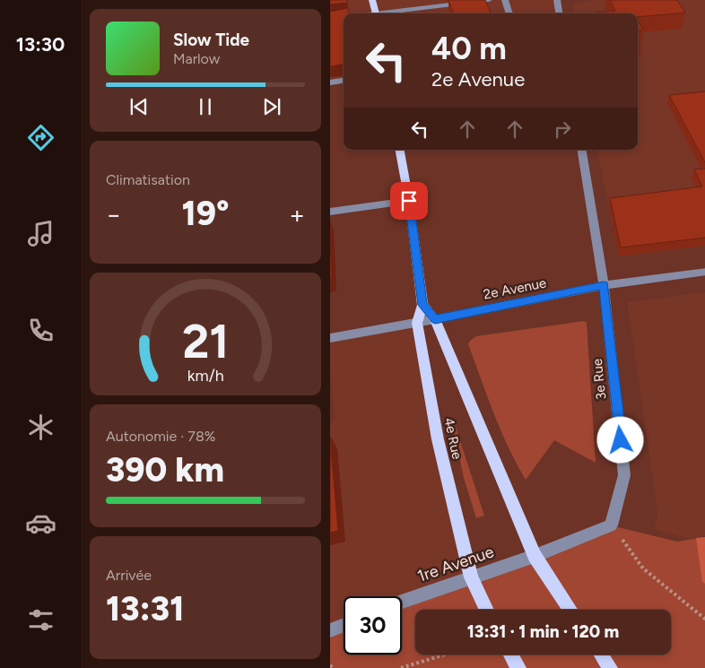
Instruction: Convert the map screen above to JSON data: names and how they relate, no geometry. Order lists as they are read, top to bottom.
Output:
{
  "streets": {
    "main road": ["4e Rue"],
    "street": ["2e Avenue", "3e Rue", "1re Avenue"]
  },
  "crossings": [
    ["2e Avenue", "3e Rue"],
    ["2e Avenue", "4e Rue"],
    ["4e Rue", "1re Avenue"]
  ],
  "page": {
    "tabs": "13:30",
    "turn": ["40 m", "2e Avenue"],
    "song": ["Slow Tide", "Marlow"],
    "tile": [
      "Climatisation",
      ["Autonomie · 78%", "390 km"],
      ["Arrivée", "13:31"]
    ],
    "heat": ["−", "19°", "+"],
    "limit": "30",
    "trip": "13:31 · 1 min · 120 m",
    "gauge": ["21", "km/h"]
  }
}
